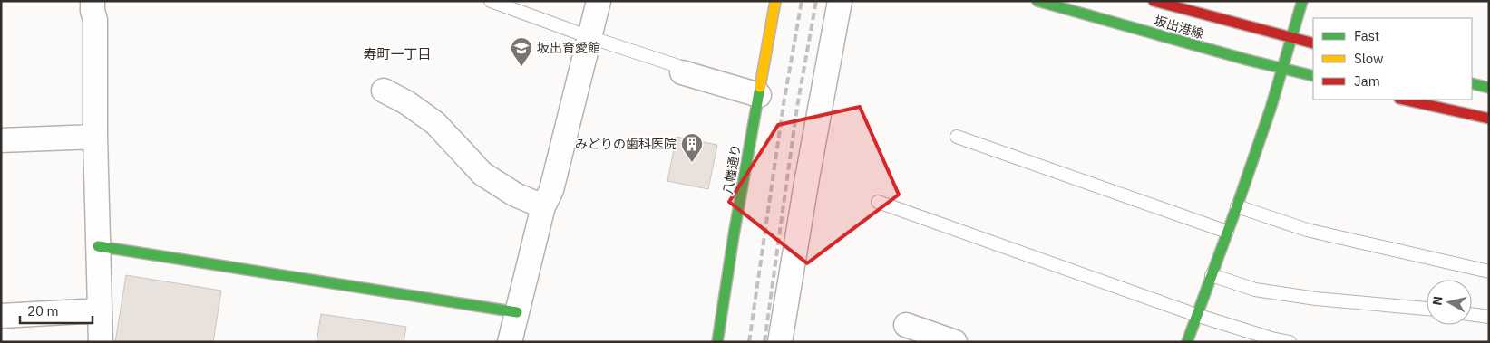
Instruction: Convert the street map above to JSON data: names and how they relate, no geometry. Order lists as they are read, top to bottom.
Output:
{
  "streets": {
    "street": ["坂出港線", "八幡通り"]
  },
  "districts": ["寿町一丁目"],
  "places": {
    "school or university": ["坂出育愛館"],
    "building": ["みどりの歯科医院"]
  },
  "legend": ["Fast", "Slow", "Jam"],
  "scale_bar": "20 m",
  "north": "left"
}
